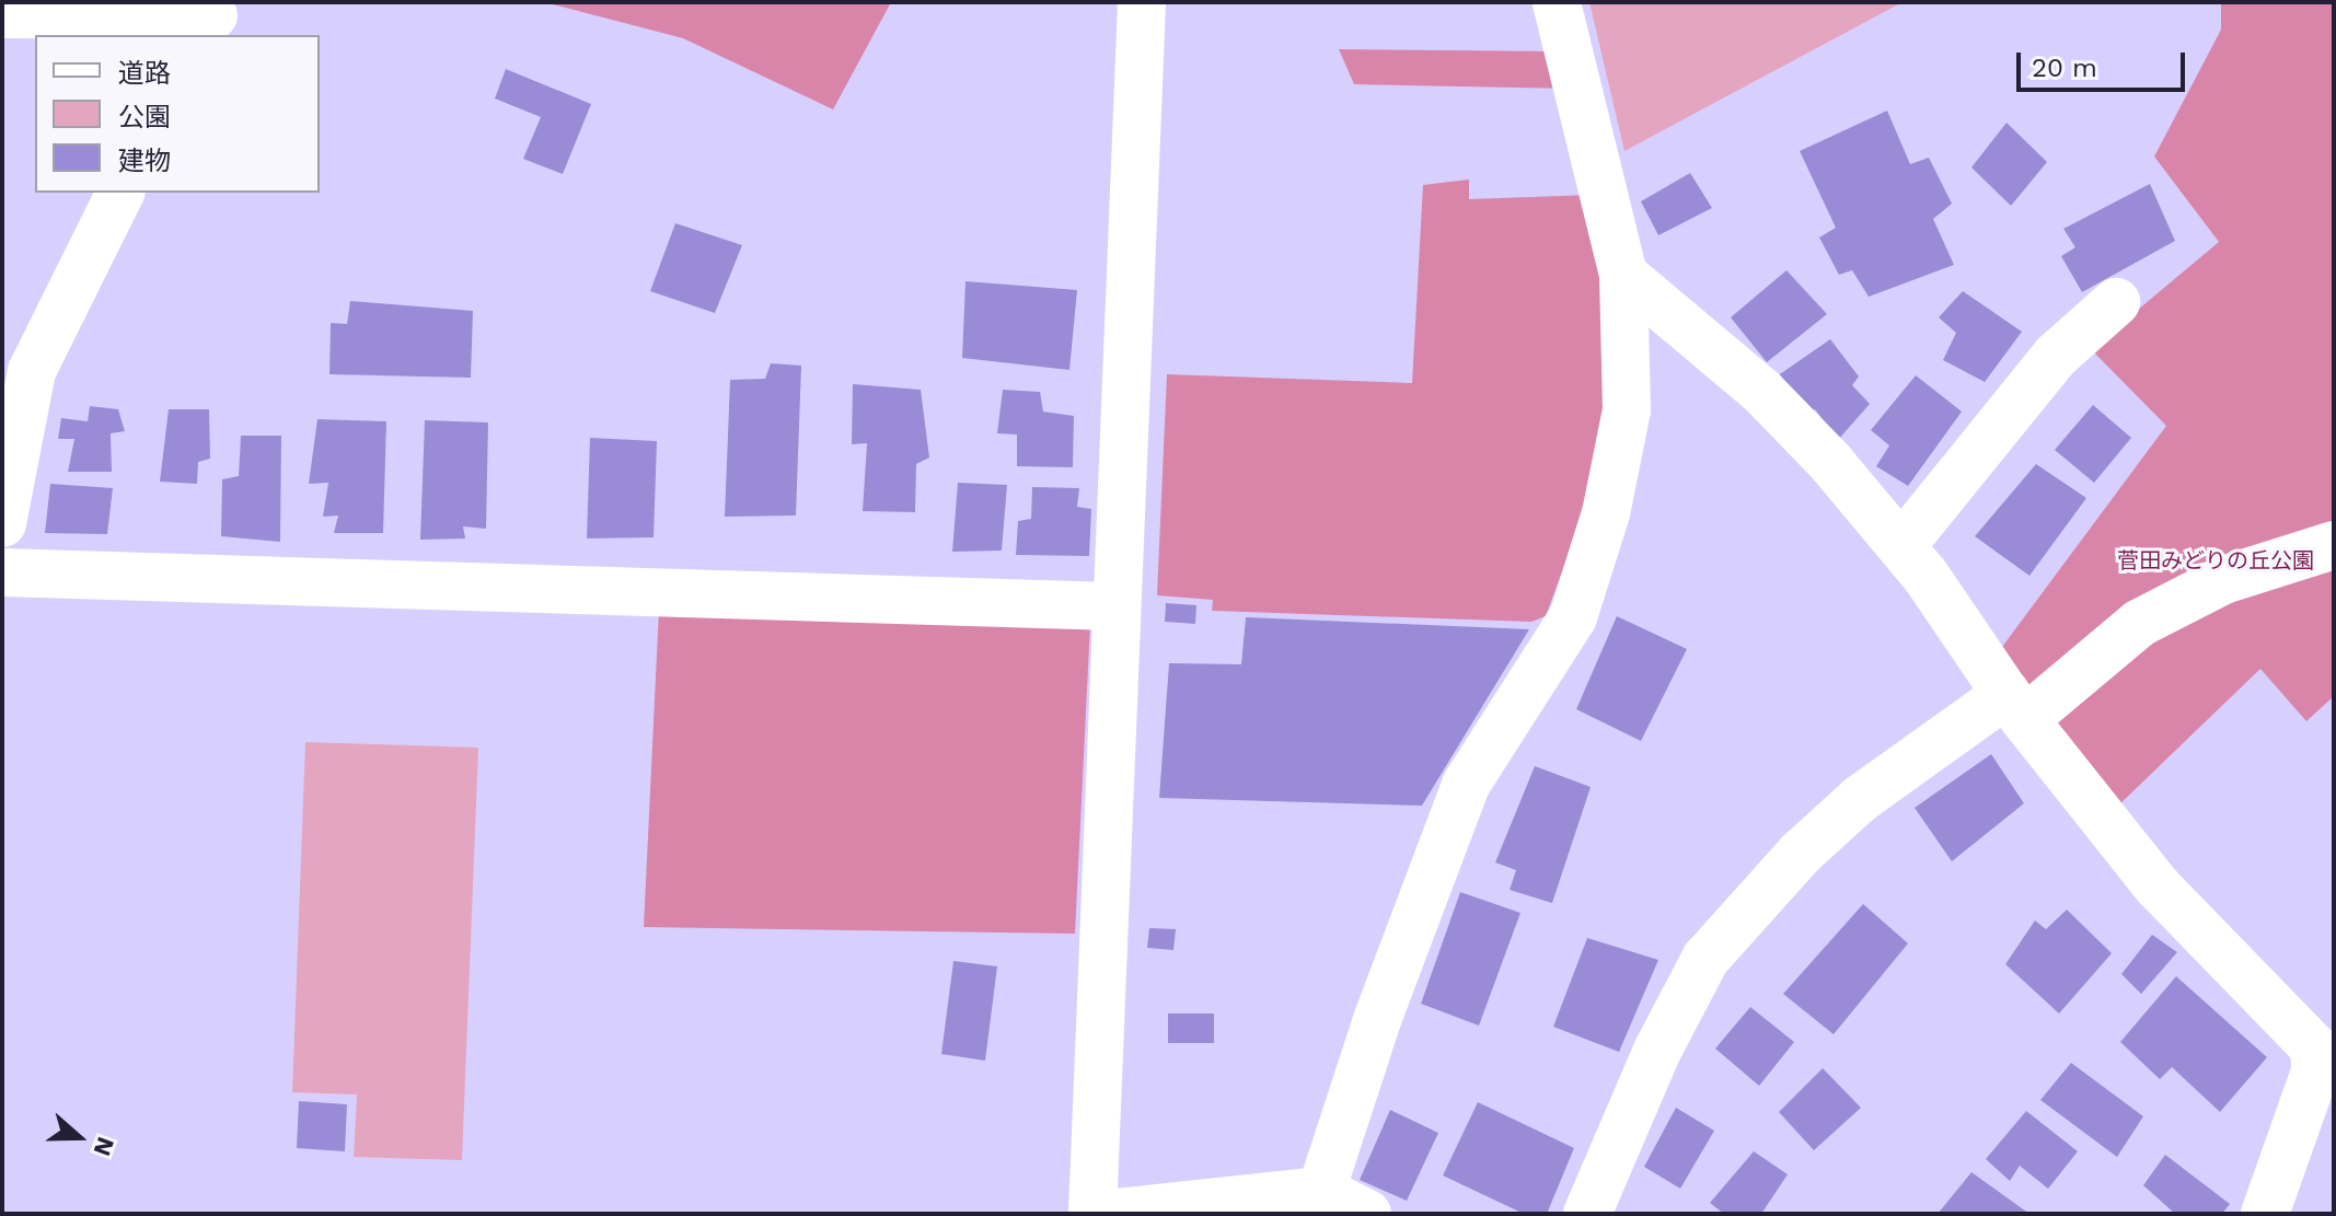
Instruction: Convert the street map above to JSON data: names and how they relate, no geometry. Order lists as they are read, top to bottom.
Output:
{
  "parks": ["菅田みどりの丘公園"],
  "legend": ["道路", "公園", "建物"],
  "scale_bar": "20 m",
  "north": "right"
}
